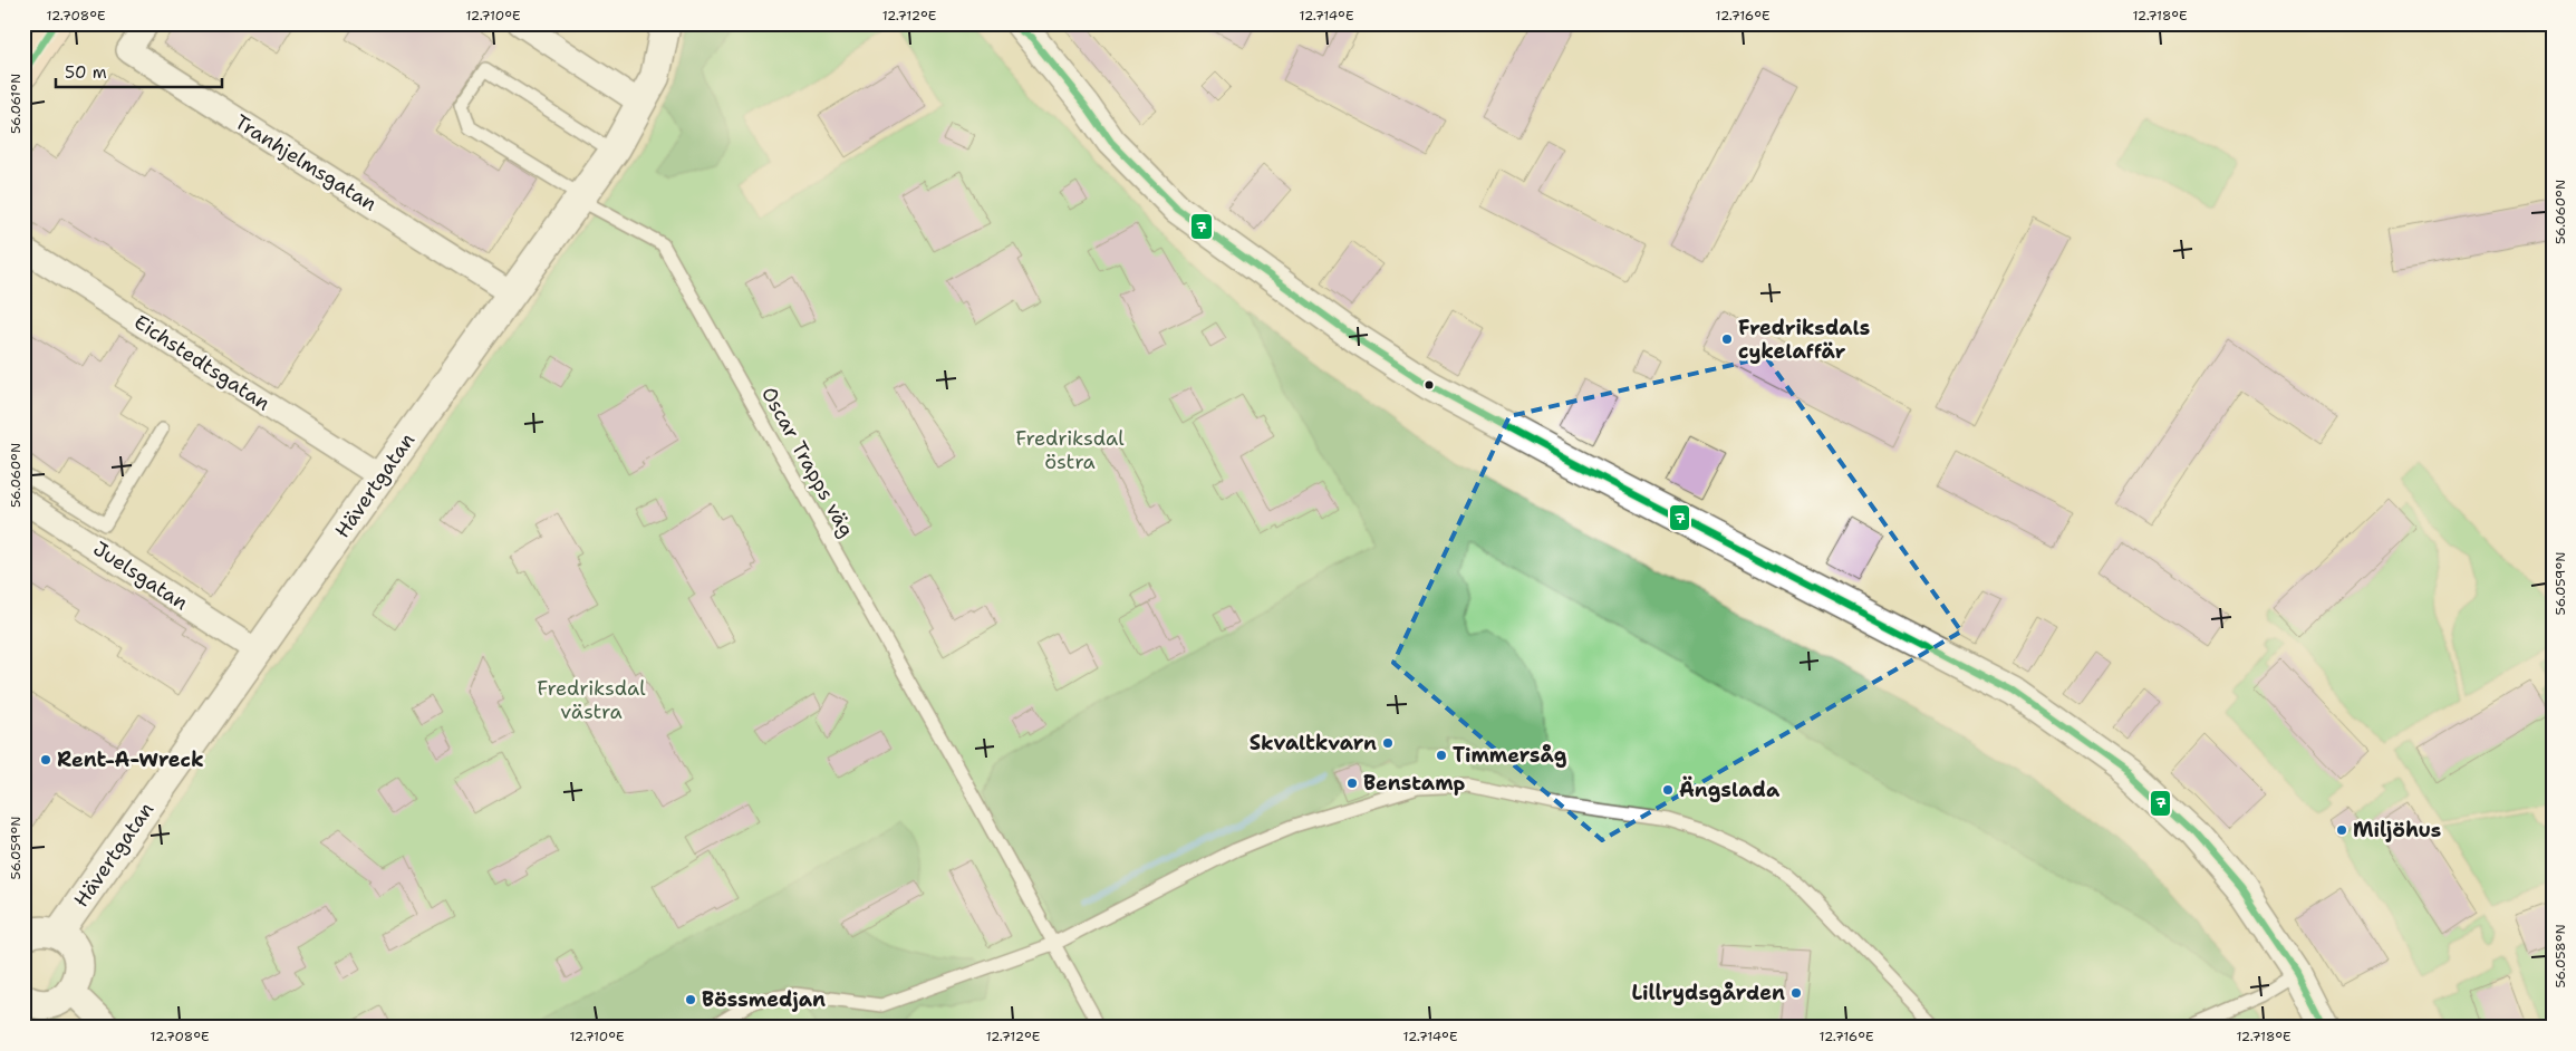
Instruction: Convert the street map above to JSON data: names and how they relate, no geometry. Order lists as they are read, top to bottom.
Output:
{
  "streets": {
    "street": [
      "Tranhjelmsgatan",
      "Eichstedtsgatan",
      "Hävertgatan",
      "Juelsgatan"
    ],
    "lane": ["Oscar Trapps väg"]
  },
  "crossings": [
    ["Tranhjelmsgatan", "Hävertgatan"],
    ["Eichstedtsgatan", "Hävertgatan"],
    ["Oscar Trapps väg", "Hävertgatan"],
    ["Hävertgatan", "Juelsgatan"]
  ],
  "parks": ["Fredriksdal östra", "Fredriksdal västra"],
  "places": [
    "Fredriksdals cykelaffär",
    "Skvaltkvarn",
    "Timmersåg",
    "Rent-A-Wreck",
    "Benstamp",
    "Ängslada",
    "Miljöhus",
    "Lillrydsgården",
    "Bössmedjan"
  ],
  "lines": ["transit line 7"],
  "scale_bar": "50 m",
  "coordinates": [
    "12.708°E",
    "12.710°E",
    "12.712°E",
    "12.714°E",
    "12.716°E",
    "12.718°E",
    "56.061°N",
    "56.060°N",
    "56.059°N",
    "56.058°N"
  ]
}
